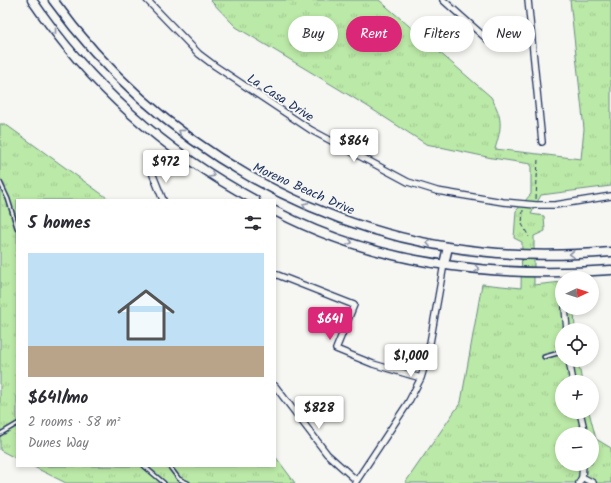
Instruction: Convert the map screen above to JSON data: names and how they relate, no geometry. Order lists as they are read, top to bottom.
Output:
{
  "streets": {
    "main road": ["Moreno Beach Drive"],
    "street": ["La Casa Drive"]
  },
  "north": "right",
  "page": {
    "chip": [
      "Buy",
      "Rent",
      "Filters",
      "New"
    ],
    "price": [
      "$864",
      "$972",
      "$641",
      "$1,000",
      "$828"
    ],
    "heading": "5 homes",
    "list": [
      {
        "name": "$641/mo",
        "note": "2 rooms · 58 m² · Dunes Way"
      }
    ],
    "map_buttons": ["+", "−"]
  }
}
